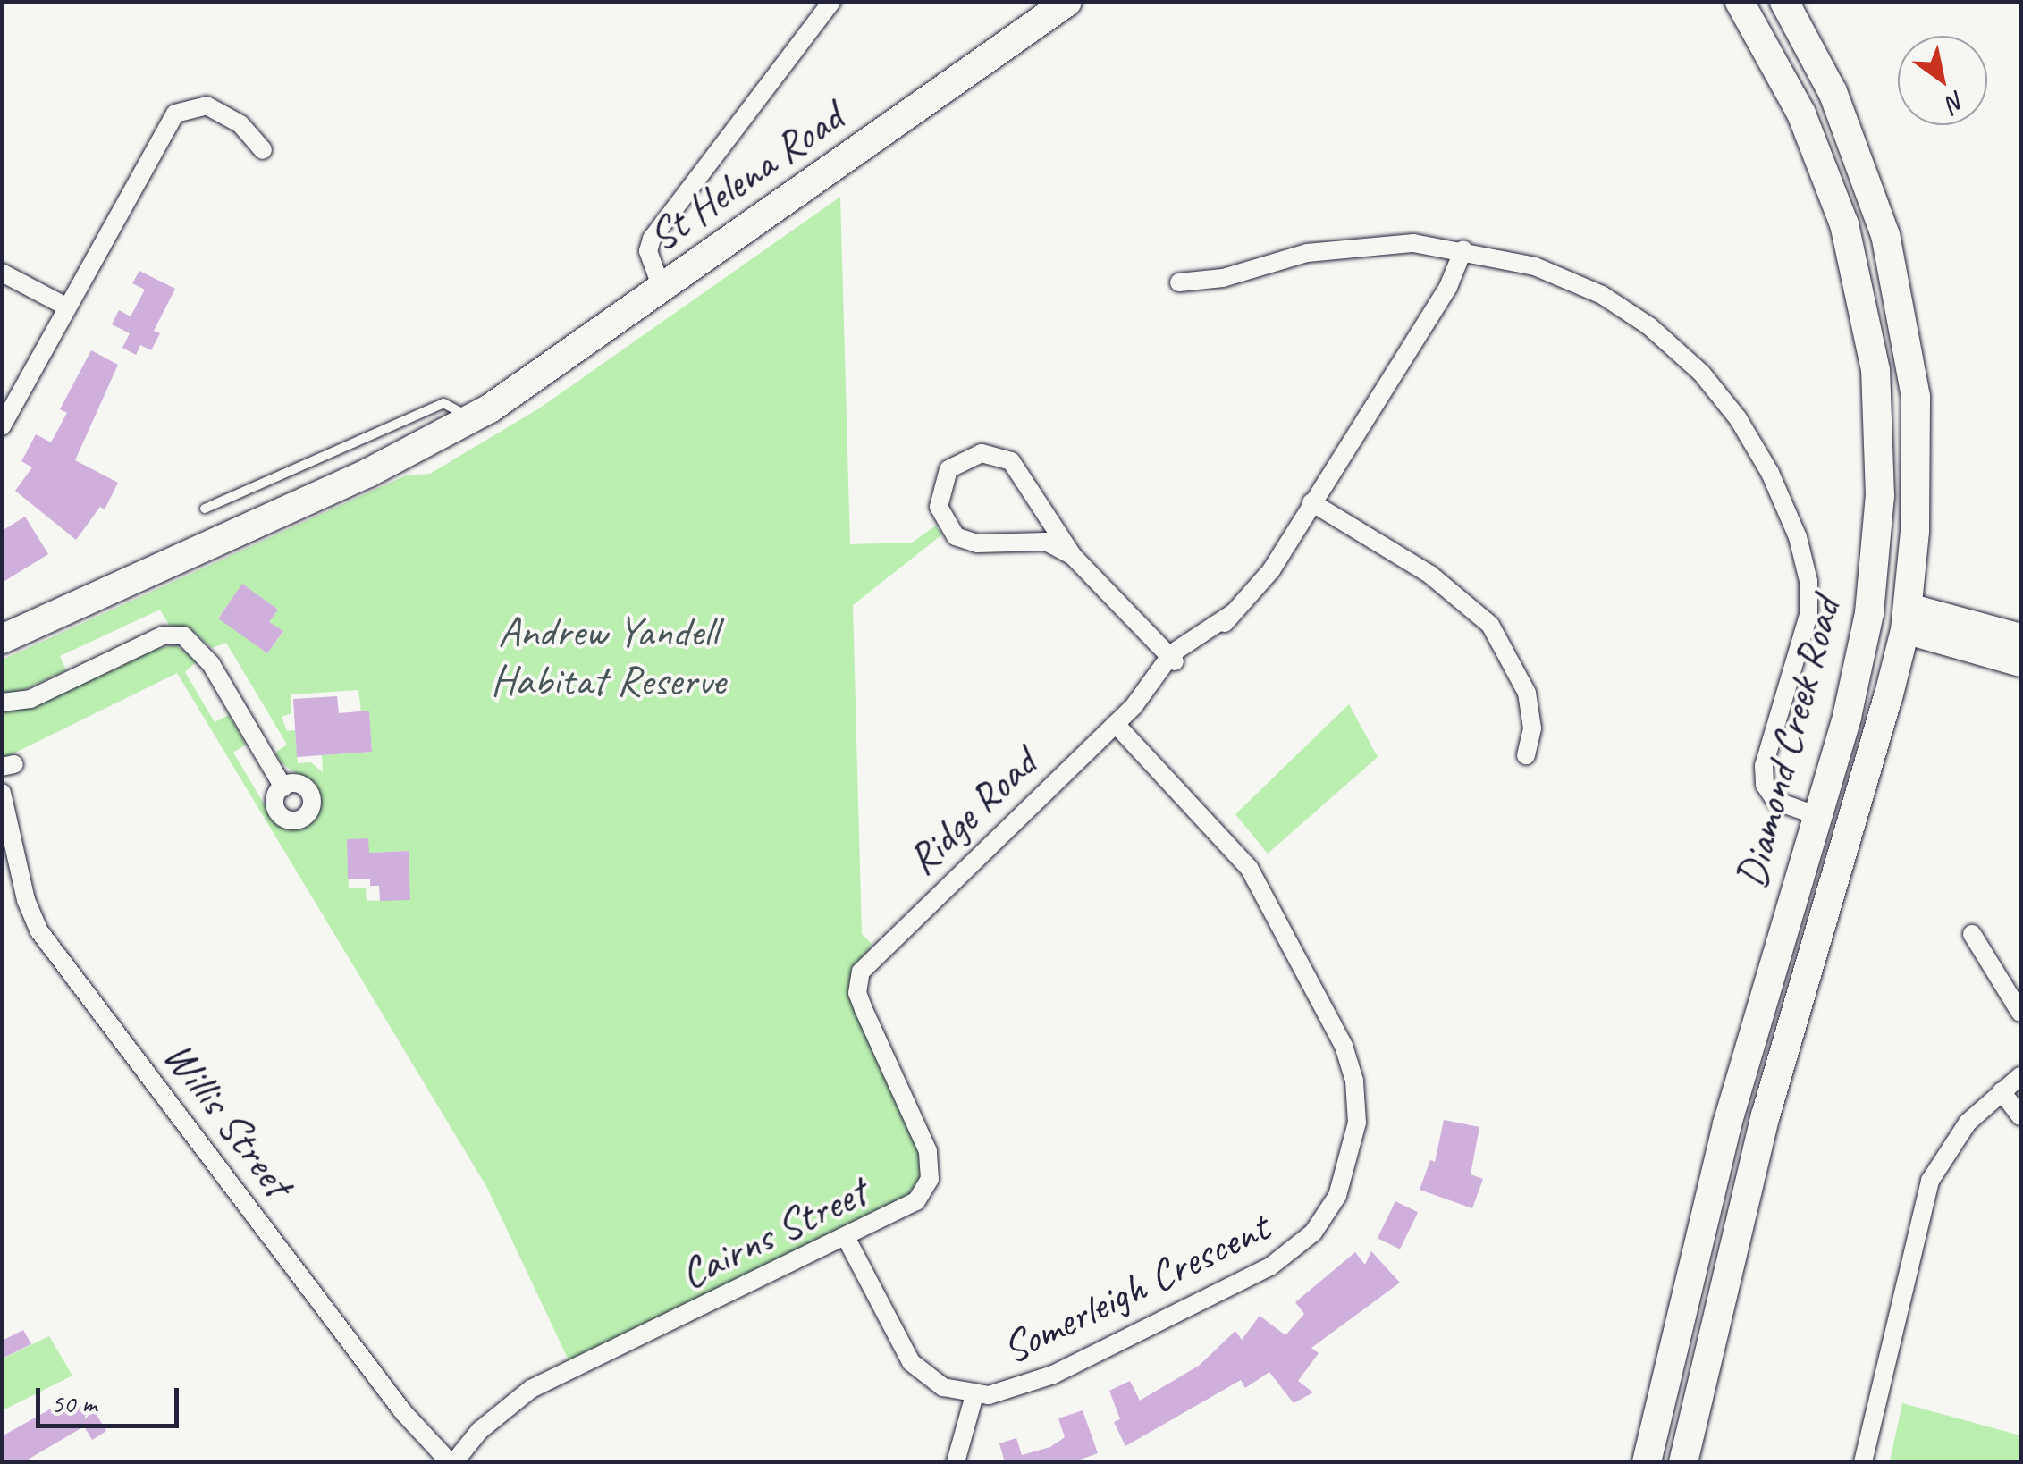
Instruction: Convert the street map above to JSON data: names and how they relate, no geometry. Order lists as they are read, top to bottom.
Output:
{
  "streets": {
    "main road": ["St Helena Road", "Diamond Creek Road"],
    "street": [
      "Ridge Road",
      "Willis Street",
      "Cairns Street",
      "Somerleigh Crescent"
    ]
  },
  "crossings": [
    ["Ridge Road", "Cairns Street"],
    ["Ridge Road", "Somerleigh Crescent"],
    ["Willis Street", "Cairns Street"],
    ["Cairns Street", "Somerleigh Crescent"]
  ],
  "parks": ["Andrew Yandell Habitat Reserve"],
  "scale_bar": "50 m",
  "north": "bottom right"
}
